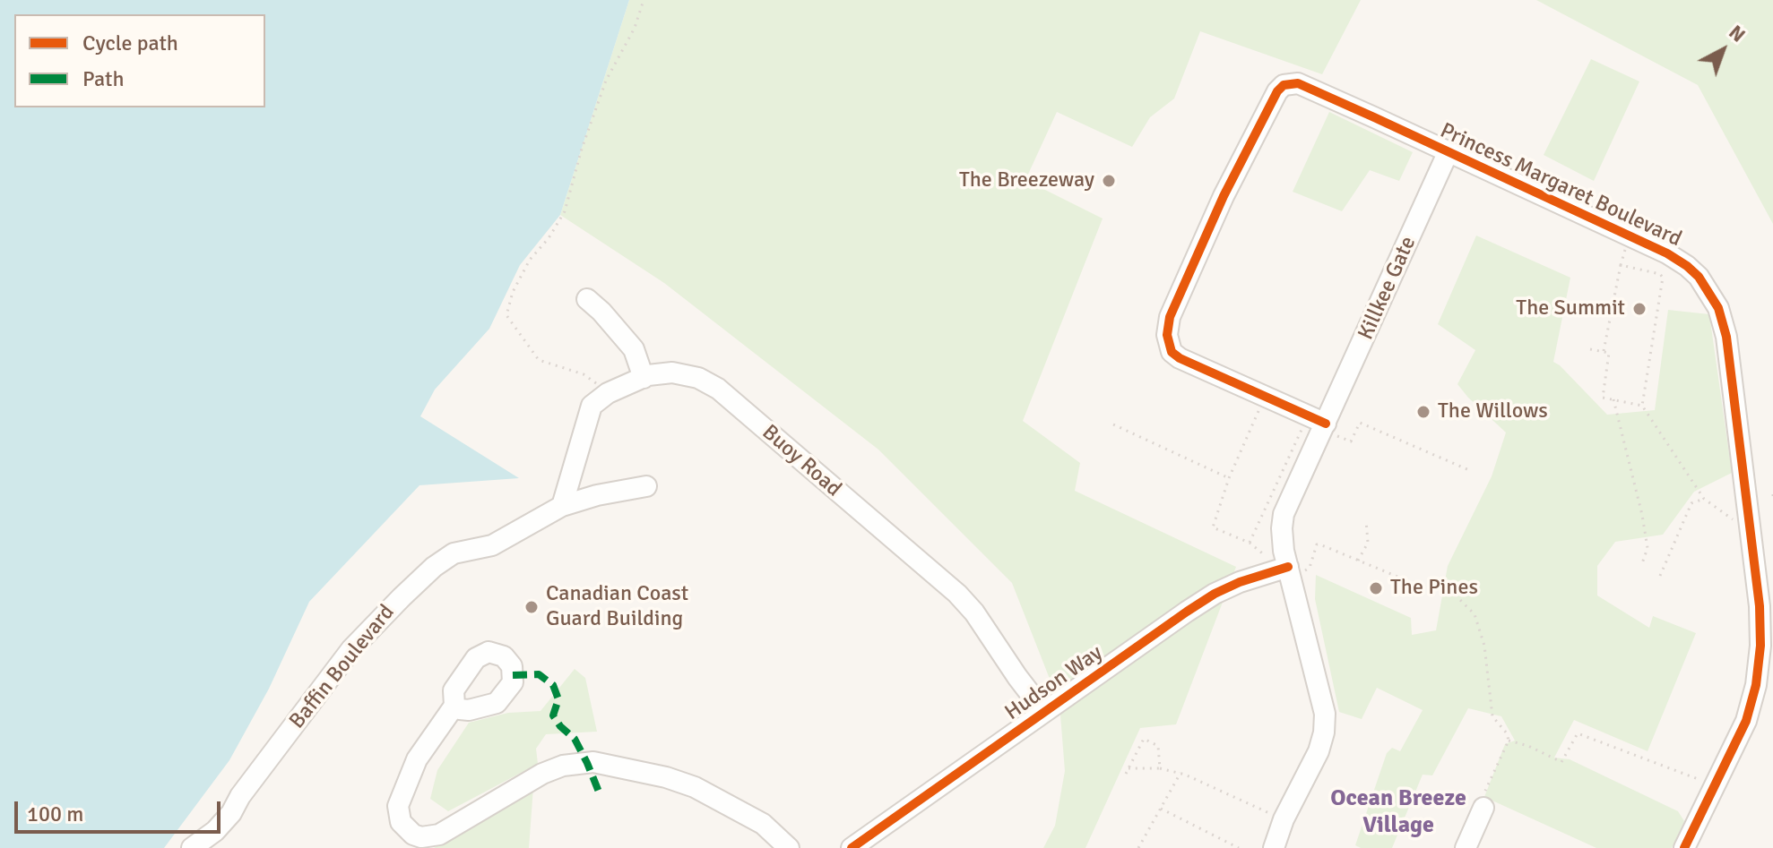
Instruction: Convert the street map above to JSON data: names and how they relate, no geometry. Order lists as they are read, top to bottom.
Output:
{
  "streets": {
    "street": [
      "Princess Margaret Boulevard",
      "Killkee Gate",
      "Buoy Road",
      "Baffin Boulevard",
      "Hudson Way"
    ]
  },
  "crossings": [
    ["Princess Margaret Boulevard", "Killkee Gate"],
    ["Buoy Road", "Baffin Boulevard"],
    ["Buoy Road", "Hudson Way"]
  ],
  "districts": ["Ocean Breeze Village"],
  "places": [
    "The Breezeway",
    "The Summit",
    "The Willows",
    "The Pines",
    "Canadian Coast Guard Building"
  ],
  "legend": ["Cycle path", "Path"],
  "scale_bar": "100 m",
  "north": "top right"
}
